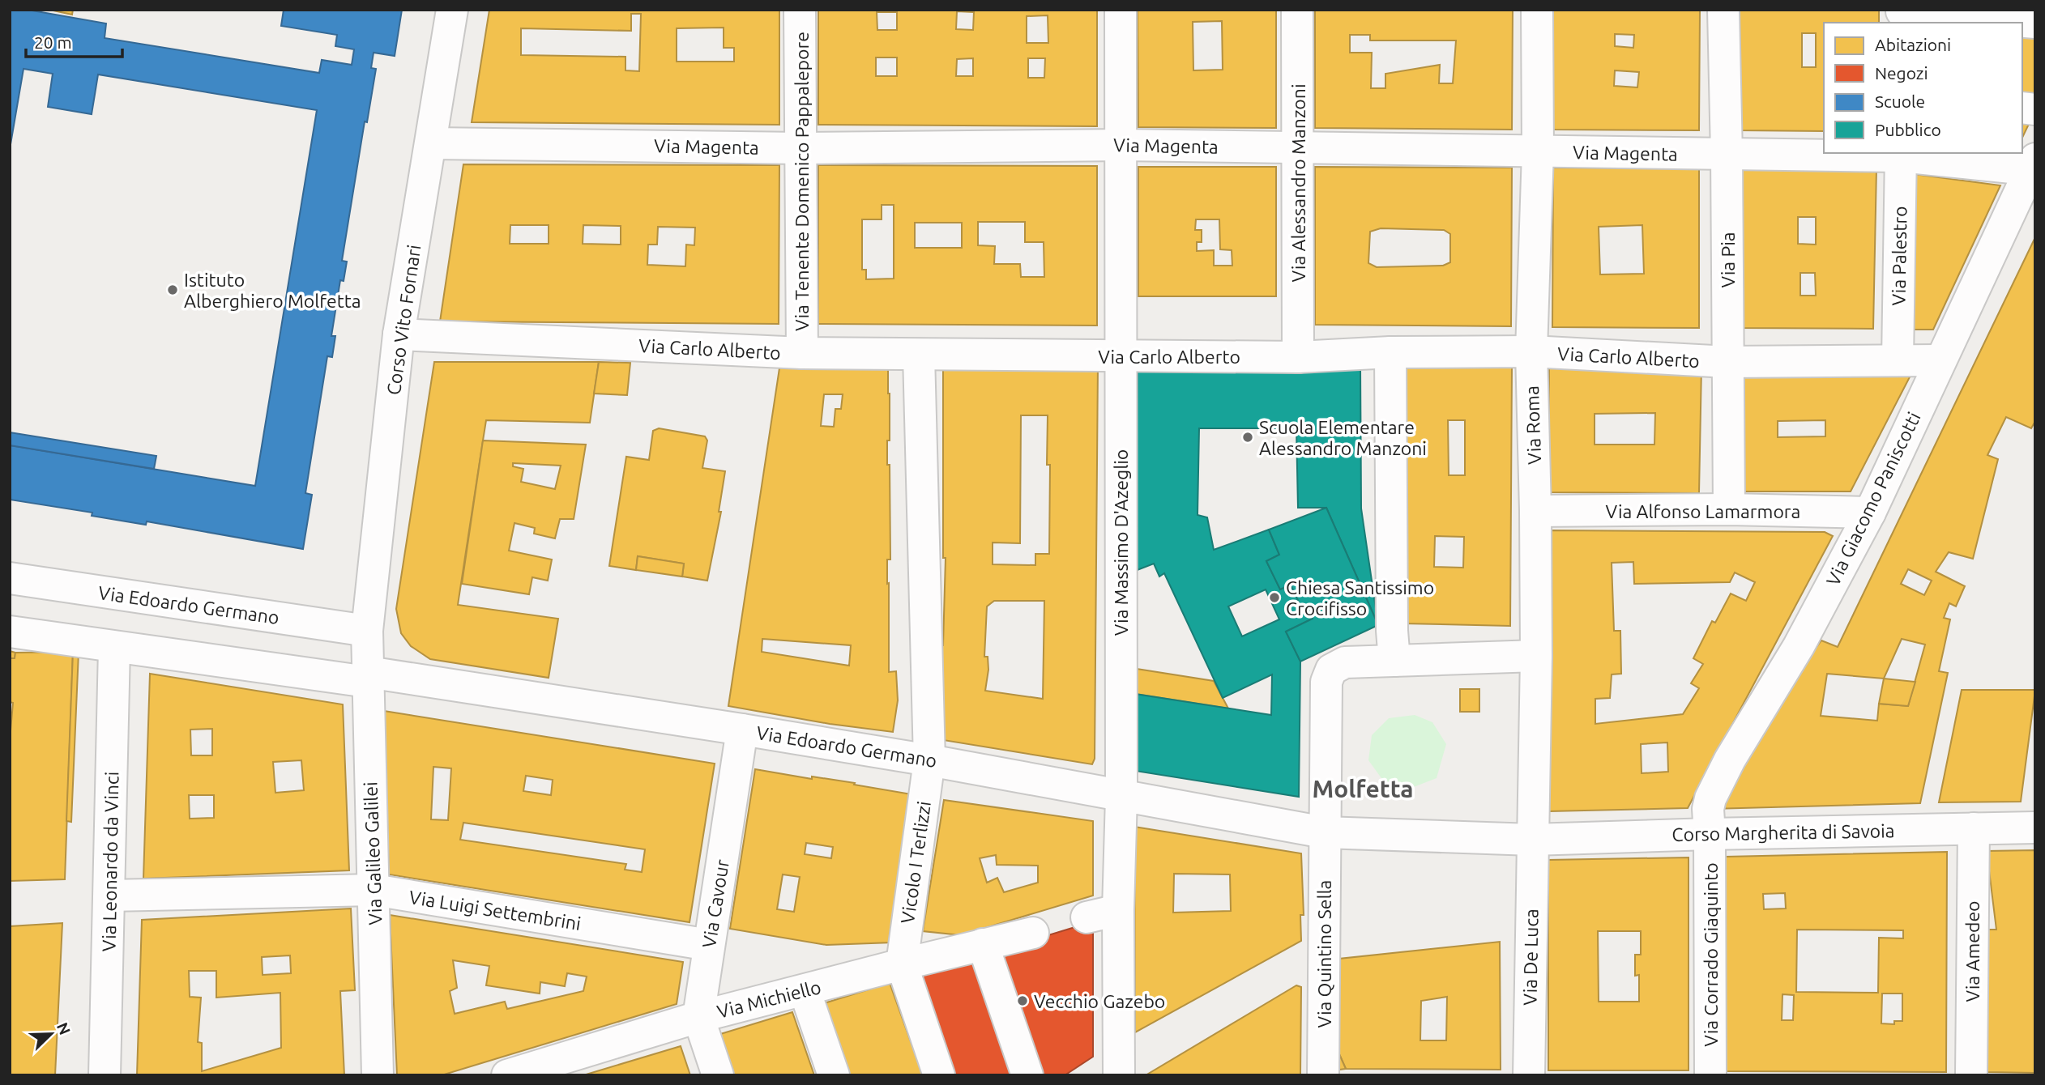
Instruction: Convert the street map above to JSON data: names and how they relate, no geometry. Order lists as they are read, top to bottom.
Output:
{
  "streets": {
    "street": [
      "Via Magenta",
      "Via Tenente Domenico Pappalepore",
      "Via Alessandro Manzoni",
      "Via Palestro",
      "Via Pia",
      "Corso Vito Fornari",
      "Via Carlo Alberto",
      "Via Roma",
      "Via Giacomo Paniscotti",
      "Via Alfonso Lamarmora",
      "Via Massimo D'Azeglio",
      "Via Edoardo Germano",
      "Corso Margherita di Savoia",
      "Via Galileo Galilei",
      "Via Leonardo da Vinci",
      "Vicolo I Terlizzi",
      "Via Cavour",
      "Via Luigi Settembrini",
      "Via Amedeo",
      "Via Quintino Sella",
      "Via Corrado Giaquinto",
      "Via De Luca",
      "Via Michiello"
    ]
  },
  "crossings": [
    ["Via Magenta", "Via Tenente Domenico Pappalepore"],
    ["Via Magenta", "Via Alessandro Manzoni"],
    ["Via Magenta", "Via Palestro"],
    ["Via Magenta", "Via Pia"],
    ["Via Magenta", "Corso Vito Fornari"],
    ["Via Magenta", "Via Roma"],
    ["Via Magenta", "Via Giacomo Paniscotti"],
    ["Via Magenta", "Via Massimo D'Azeglio"],
    ["Via Tenente Domenico Pappalepore", "Via Carlo Alberto"],
    ["Via Alessandro Manzoni", "Via Carlo Alberto"],
    ["Via Palestro", "Via Carlo Alberto"],
    ["Via Pia", "Via Carlo Alberto"],
    ["Via Pia", "Via Alfonso Lamarmora"],
    ["Corso Vito Fornari", "Via Carlo Alberto"],
    ["Corso Vito Fornari", "Via Edoardo Germano"],
    ["Corso Vito Fornari", "Via Galileo Galilei"],
    ["Via Carlo Alberto", "Via Roma"],
    ["Via Carlo Alberto", "Via Giacomo Paniscotti"],
    ["Via Carlo Alberto", "Via Massimo D'Azeglio"],
    ["Via Carlo Alberto", "Vicolo I Terlizzi"],
    ["Via Roma", "Via Alfonso Lamarmora"],
    ["Via Roma", "Corso Margherita di Savoia"],
    ["Via Roma", "Via Quintino Sella"],
    ["Via Roma", "Via De Luca"],
    ["Via Giacomo Paniscotti", "Via Alfonso Lamarmora"],
    ["Via Giacomo Paniscotti", "Corso Margherita di Savoia"],
    ["Via Giacomo Paniscotti", "Via Corrado Giaquinto"],
    ["Via Massimo D'Azeglio", "Via Edoardo Germano"],
    ["Via Edoardo Germano", "Corso Margherita di Savoia"],
    ["Via Edoardo Germano", "Via Galileo Galilei"],
    ["Via Edoardo Germano", "Via Leonardo da Vinci"],
    ["Via Edoardo Germano", "Vicolo I Terlizzi"],
    ["Via Edoardo Germano", "Via Cavour"],
    ["Via Edoardo Germano", "Via Quintino Sella"],
    ["Corso Margherita di Savoia", "Via Amedeo"],
    ["Corso Margherita di Savoia", "Via Quintino Sella"],
    ["Corso Margherita di Savoia", "Via Corrado Giaquinto"],
    ["Corso Margherita di Savoia", "Via De Luca"],
    ["Via Galileo Galilei", "Via Luigi Settembrini"],
    ["Via Leonardo da Vinci", "Via Luigi Settembrini"],
    ["Vicolo I Terlizzi", "Via Michiello"],
    ["Via Cavour", "Via Luigi Settembrini"],
    ["Via Cavour", "Via Michiello"]
  ],
  "districts": ["Molfetta"],
  "places": [
    "Istituto Alberghiero Molfetta",
    "Scuola Elementare Alessandro Manzoni",
    "Chiesa Santissimo Crocifisso",
    "Vecchio Gazebo"
  ],
  "legend": [
    "Abitazioni",
    "Negozi",
    "Scuole",
    "Pubblico"
  ],
  "scale_bar": "20 m",
  "north": "top right"
}
